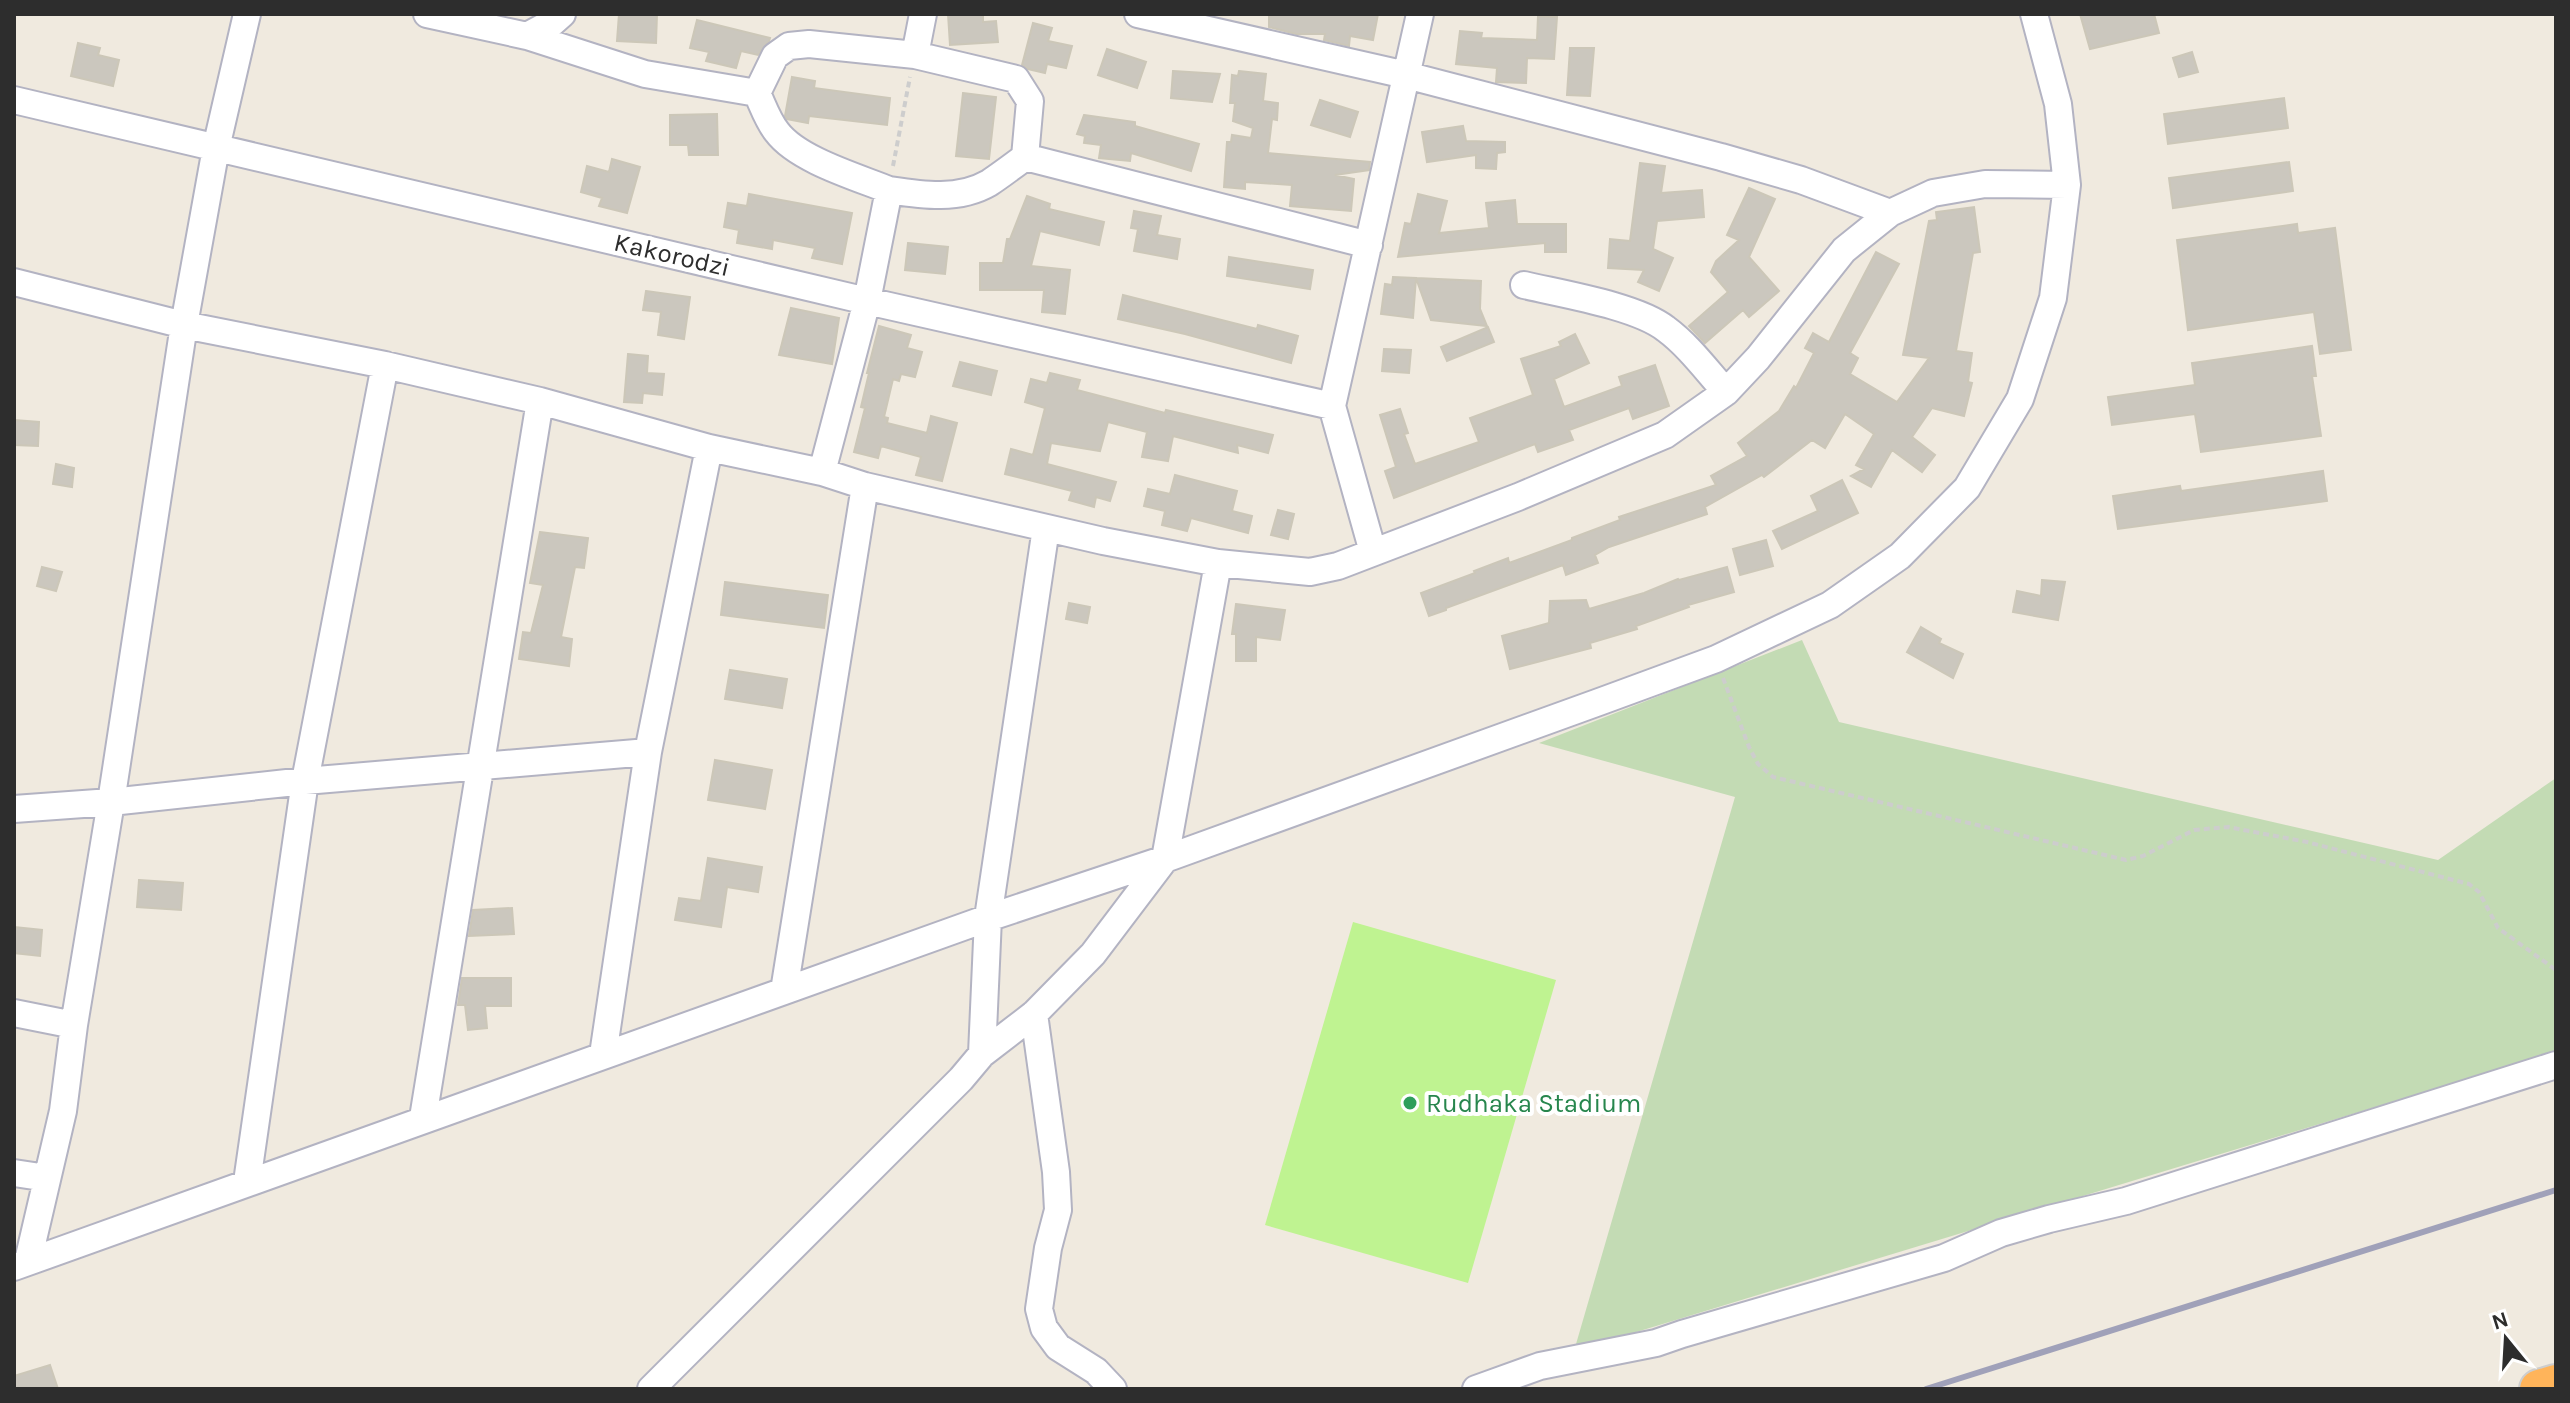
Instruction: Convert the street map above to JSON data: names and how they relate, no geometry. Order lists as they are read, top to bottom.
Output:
{
  "streets": {
    "street": ["Kakorodzi"]
  },
  "places": ["Rudhaka Stadium"],
  "north": "top"
}
